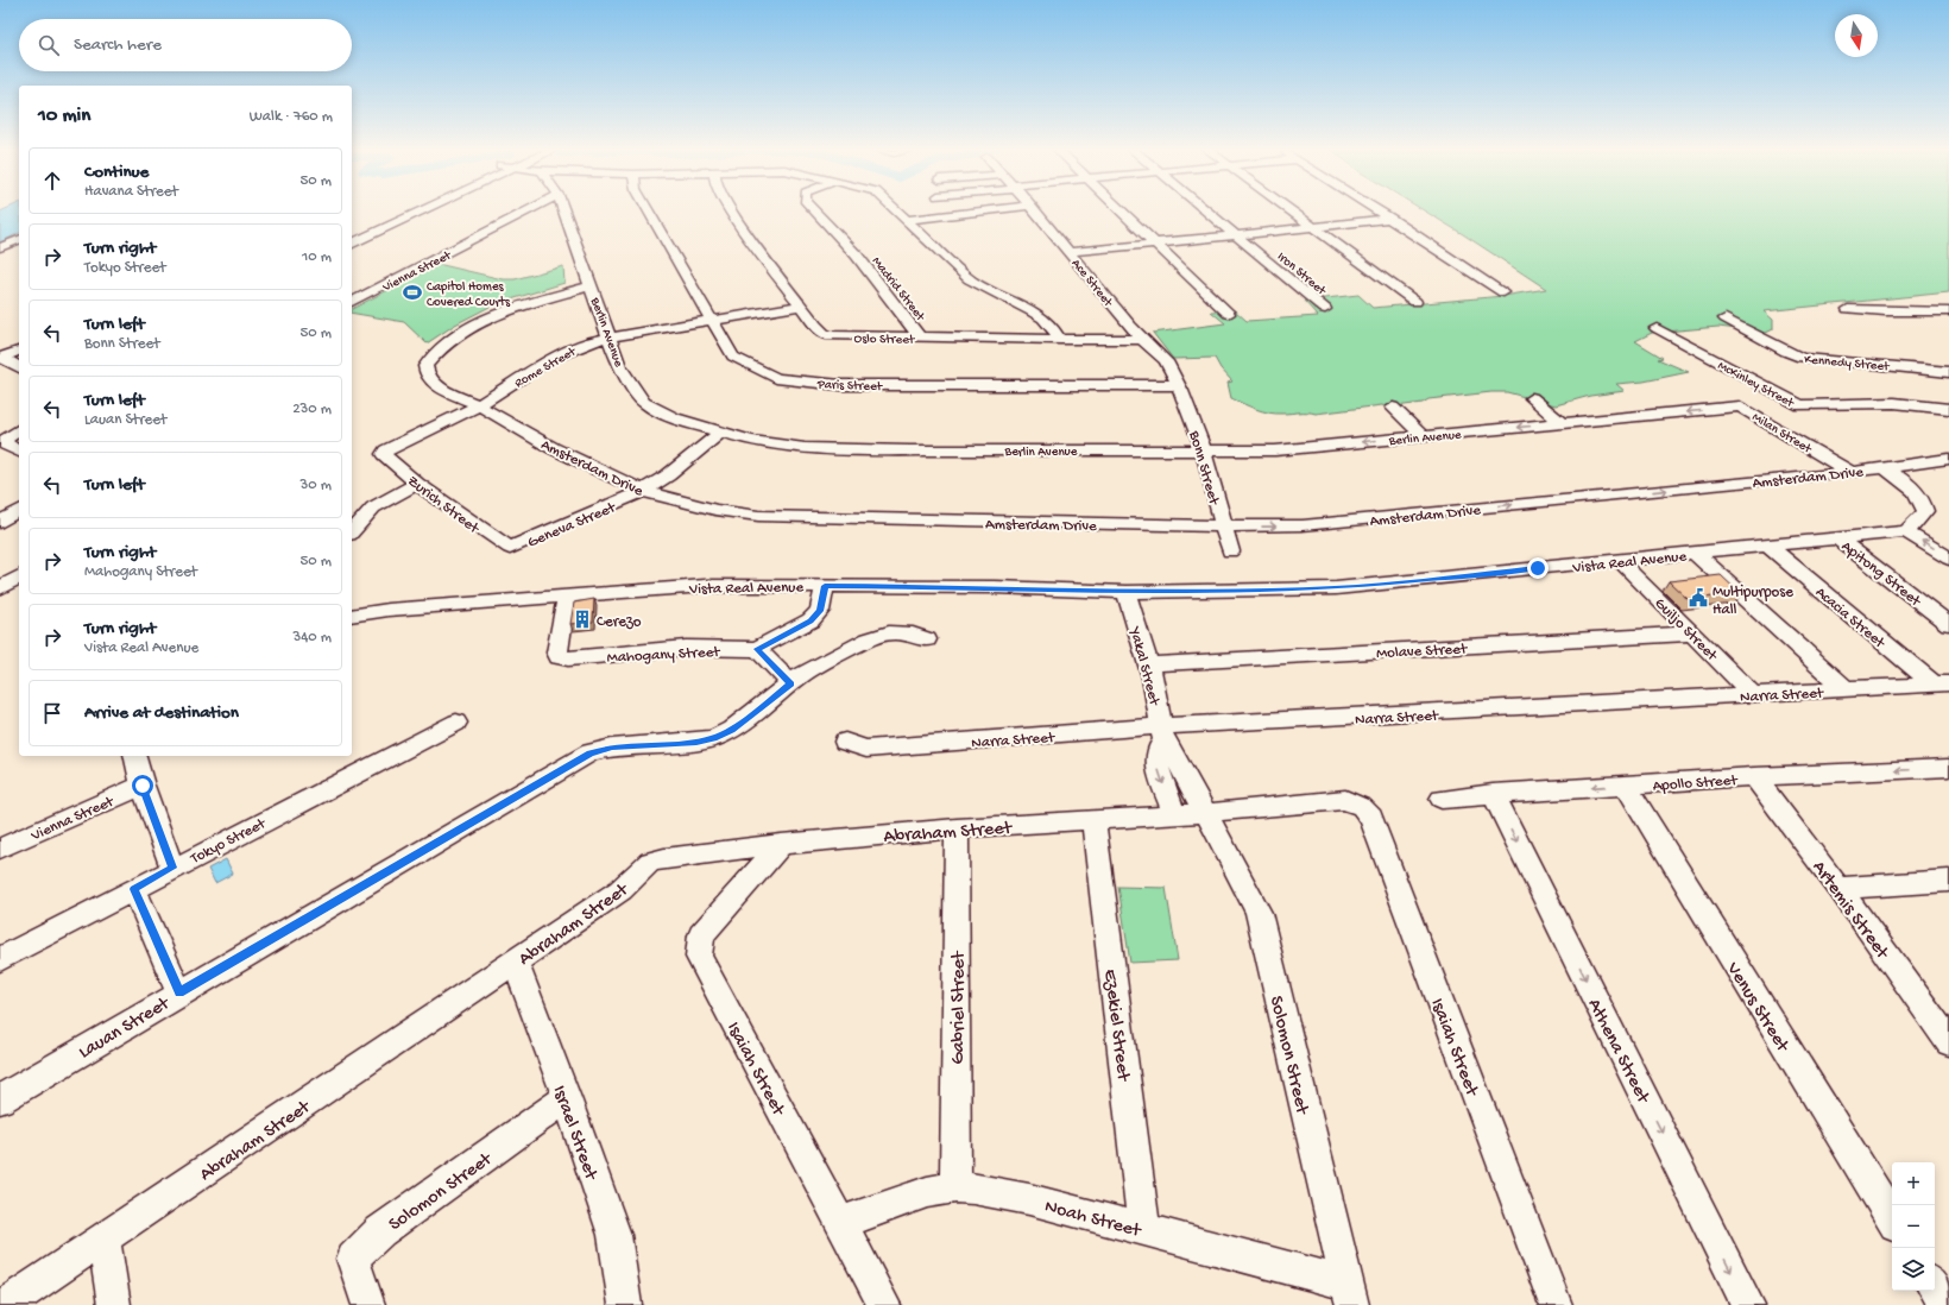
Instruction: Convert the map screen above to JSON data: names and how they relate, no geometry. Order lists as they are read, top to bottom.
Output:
{
  "streets": {
    "street": [
      "Vienna Street",
      "Iron Street",
      "Ace Street",
      "Madrid Street",
      "Berlin Avenue",
      "Oslo Street",
      "Kennedy Street",
      "Rome Street",
      "McKinley Street",
      "Paris Street",
      "Milan Street",
      "Amsterdam Drive",
      "Bonn Street",
      "Zurich Street",
      "Geneva Street",
      "Vista Real Avenue",
      "Apitong Street",
      "Acacia Street",
      "Guiljo Street",
      "Molave Street",
      "Mahogany Street",
      "Yakal Street",
      "Narra Street",
      "Apollo Street",
      "Abraham Street",
      "Tokyo Street",
      "Artemis Street",
      "Venus Street",
      "Gabriel Street",
      "Ezekiel Street",
      "Lauan Street",
      "Isaiah Street",
      "Athena Street",
      "Solomon Street",
      "Israel Street",
      "Noah Street"
    ]
  },
  "crossings": [
    ["Ace Street", "Oslo Street"],
    ["Ace Street", "Paris Street"],
    ["Ace Street", "Bonn Street"],
    ["Madrid Street", "Oslo Street"],
    ["Berlin Avenue", "Rome Street"],
    ["Berlin Avenue", "Milan Street"],
    ["Berlin Avenue", "Amsterdam Drive"],
    ["Berlin Avenue", "Bonn Street"],
    ["Berlin Avenue", "Geneva Street"],
    ["Oslo Street", "Rome Street"],
    ["Rome Street", "Paris Street"],
    ["Rome Street", "Amsterdam Drive"],
    ["Rome Street", "Zurich Street"],
    ["Paris Street", "Bonn Street"],
    ["Milan Street", "Amsterdam Drive"],
    ["Amsterdam Drive", "Bonn Street"],
    ["Amsterdam Drive", "Geneva Street"],
    ["Zurich Street", "Geneva Street"],
    ["Vista Real Avenue", "Apitong Street"],
    ["Vista Real Avenue", "Acacia Street"],
    ["Vista Real Avenue", "Guiljo Street"],
    ["Vista Real Avenue", "Mahogany Street"],
    ["Vista Real Avenue", "Yakal Street"],
    ["Acacia Street", "Narra Street"],
    ["Guiljo Street", "Molave Street"],
    ["Guiljo Street", "Narra Street"],
    ["Molave Street", "Yakal Street"],
    ["Yakal Street", "Narra Street"],
    ["Yakal Street", "Abraham Street"],
    ["Yakal Street", "Solomon Street"],
    ["Apollo Street", "Artemis Street"],
    ["Apollo Street", "Venus Street"],
    ["Apollo Street", "Athena Street"],
    ["Abraham Street", "Gabriel Street"],
    ["Abraham Street", "Ezekiel Street"],
    ["Abraham Street", "Isaiah Street"],
    ["Abraham Street", "Solomon Street"],
    ["Abraham Street", "Israel Street"],
    ["Gabriel Street", "Noah Street"],
    ["Ezekiel Street", "Noah Street"],
    ["Isaiah Street", "Noah Street"],
    ["Solomon Street", "Israel Street"],
    ["Solomon Street", "Noah Street"]
  ],
  "one_way": ["Berlin Avenue", "Amsterdam Drive", "Athena Street"],
  "places": {
    "sports": ["Capitol Homes Covered Courts"],
    "public building": ["Multipurpose Hall"],
    "building": ["Cerezo"]
  },
  "north": "bottom",
  "page": {
    "search": "Search here",
    "heading": ["10 min", "Walk · 760 m"],
    "list": [
      ["Continue", "Havana Street", "50 m"],
      ["Turn right", "Tokyo Street", "10 m"],
      ["Turn left", "Bonn Street", "50 m"],
      ["Turn left", "Lauan Street", "230 m"],
      ["Turn left", "30 m"],
      ["Turn right", "Mahogany Street", "50 m"],
      ["Turn right", "Vista Real Avenue", "340 m"],
      "Arrive at destination"
    ],
    "map_buttons": ["+", "−"]
  }
}
